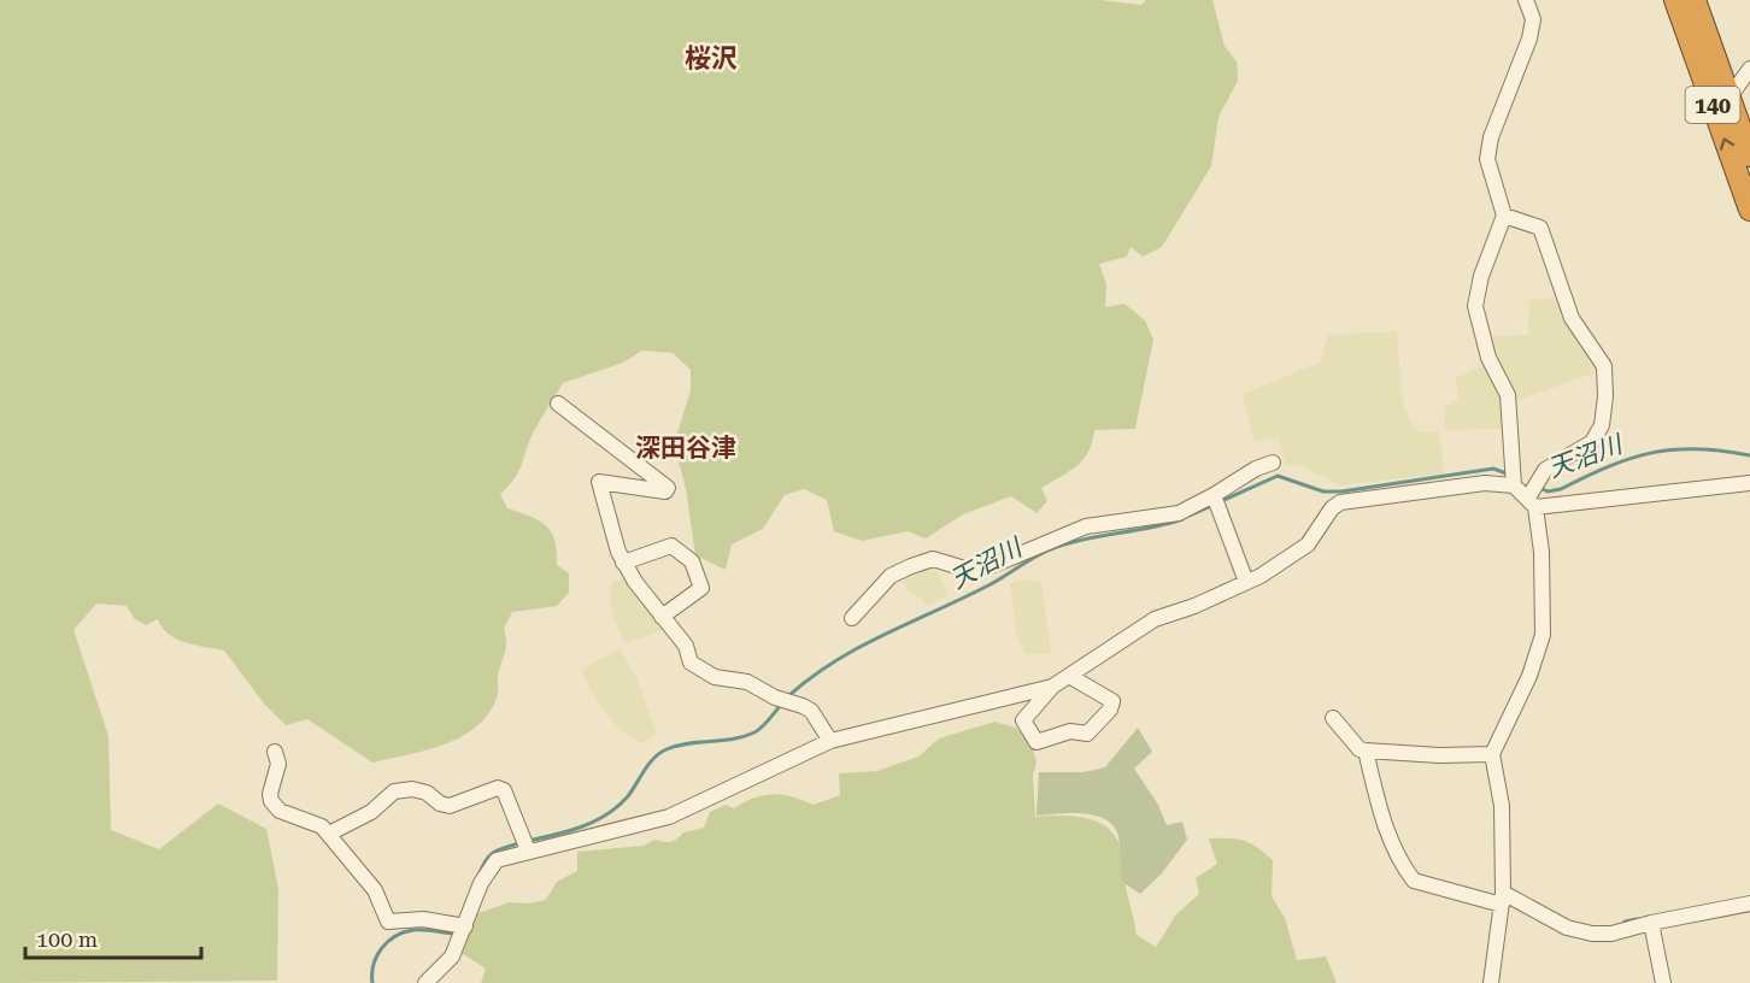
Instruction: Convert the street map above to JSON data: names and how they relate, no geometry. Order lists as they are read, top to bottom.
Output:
{
  "streets": {
    "highway": ["140"]
  },
  "districts": ["桜沢", "深田谷津"],
  "water": ["天沼川"],
  "scale_bar": "100 m"
}
